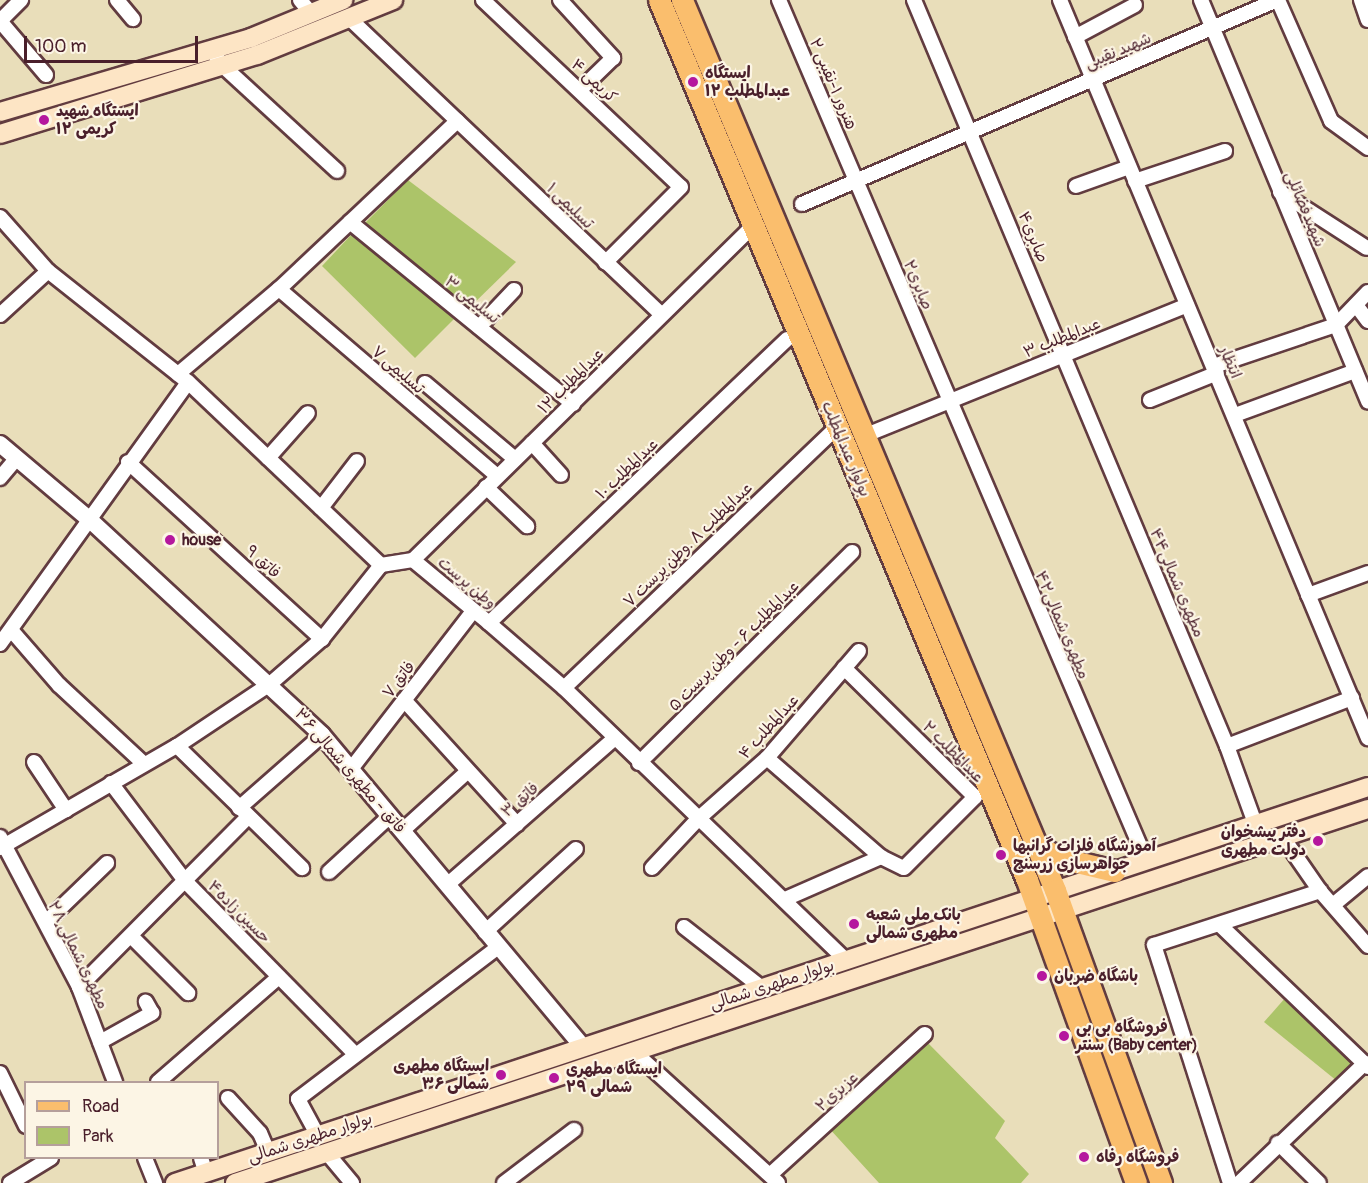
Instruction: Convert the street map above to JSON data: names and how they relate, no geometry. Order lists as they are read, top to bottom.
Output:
{
  "streets": {
    "main road": ["بولوار عبدالمطلب", "بولوار مطهری شمالی"],
    "street": [
      "شهید نقیبی",
      "کریمی ۴",
      "هنرور ۱-نقیبی ۲",
      "تسلیمی ۱",
      "شهیدفضائلی",
      "صابری۴",
      "صابری۲",
      "تسلیمی ۳",
      "عبدالمطلب ۳",
      "انتظار",
      "تسلیمی ۷",
      "عبدالمطلب ۱۲",
      "عبدالمطلب ۱۰",
      "عبدالمطلب ۸ .وطن پرست ۷",
      "فاتق ۹",
      "وطن پرست",
      "مطهری شمالی۴۴",
      "مطهری شمالی۴۲",
      "عبدالمطلب ۶ - وطن پرست ۵",
      "فاتق ۷",
      "عبدالمطلب ۴",
      "عبدالمطلب ۲",
      "فاتق - مطهری شمالی ۳۶",
      "فاتق ۳",
      "حسین زاده۴",
      "مطهری شمالی ۲۸",
      "عزیزی۲"
    ]
  },
  "crossings": [
    ["شهید نقیبی", "هنرور ۱-نقیبی ۲"],
    ["شهید نقیبی", "شهیدفضائلی"],
    ["شهید نقیبی", "صابری۴"],
    ["شهید نقیبی", "صابری۲"],
    ["شهید نقیبی", "انتظار"],
    ["کریمی ۴", "تسلیمی ۱"],
    ["هنرور ۱-نقیبی ۲", "صابری۲"],
    ["تسلیمی ۱", "عبدالمطلب ۱۲"],
    ["صابری۴", "عبدالمطلب ۳"],
    ["صابری۴", "مطهری شمالی۴۴"],
    ["صابری۲", "عبدالمطلب ۳"],
    ["صابری۲", "مطهری شمالی۴۲"],
    ["تسلیمی ۳", "عبدالمطلب ۱۲"],
    ["عبدالمطلب ۳", "انتظار"],
    ["عبدالمطلب ۳", "بولوار عبدالمطلب"],
    ["عبدالمطلب ۳", "مطهری شمالی۴۴"],
    ["عبدالمطلب ۳", "مطهری شمالی۴۲"],
    ["تسلیمی ۷", "عبدالمطلب ۱۲"],
    ["عبدالمطلب ۱۲", "بولوار عبدالمطلب"],
    ["عبدالمطلب ۱۲", "وطن پرست"],
    ["بولوار عبدالمطلب", "عبدالمطلب ۸ .وطن پرست ۷"],
    ["بولوار عبدالمطلب", "بولوار مطهری شمالی"],
    ["عبدالمطلب ۱۰", "وطن پرست"],
    ["عبدالمطلب ۸ .وطن پرست ۷", "وطن پرست"],
    ["وطن پرست", "عبدالمطلب ۶ - وطن پرست ۵"],
    ["وطن پرست", "فاتق ۷"],
    ["وطن پرست", "عبدالمطلب ۴"],
    ["وطن پرست", "فاتق ۳"],
    ["وطن پرست", "بولوار مطهری شمالی"],
    ["مطهری شمالی۴۴", "بولوار مطهری شمالی"],
    ["مطهری شمالی۴۲", "بولوار مطهری شمالی"],
    ["فاتق ۷", "فاتق - مطهری شمالی ۳۶"],
    ["عبدالمطلب ۴", "عبدالمطلب ۲"],
    ["فاتق - مطهری شمالی ۳۶", "فاتق ۳"],
    ["فاتق - مطهری شمالی ۳۶", "بولوار مطهری شمالی"]
  ],
  "places": [
    "ایستگاه عبدالمطلب ۱۲",
    "ایستگاه شهید کریمی ۱۲",
    "house",
    "دفتر پیشخوان دولت مطهری",
    "آموزشگاه فلزات گرانبها جواهرسازی زرسنج",
    "بانک ملی شعبه مطهری شمالی",
    "باشگاه ضربان",
    "فروشگاه بی بی سنتر (Baby center)",
    "ایستگاه مطهری شمالی ۳۶",
    "ایستگاه مطهری شمالی ۲۹",
    "فروشگاه رفاه"
  ],
  "legend": ["Road", "Park"],
  "scale_bar": "100 m"
}
